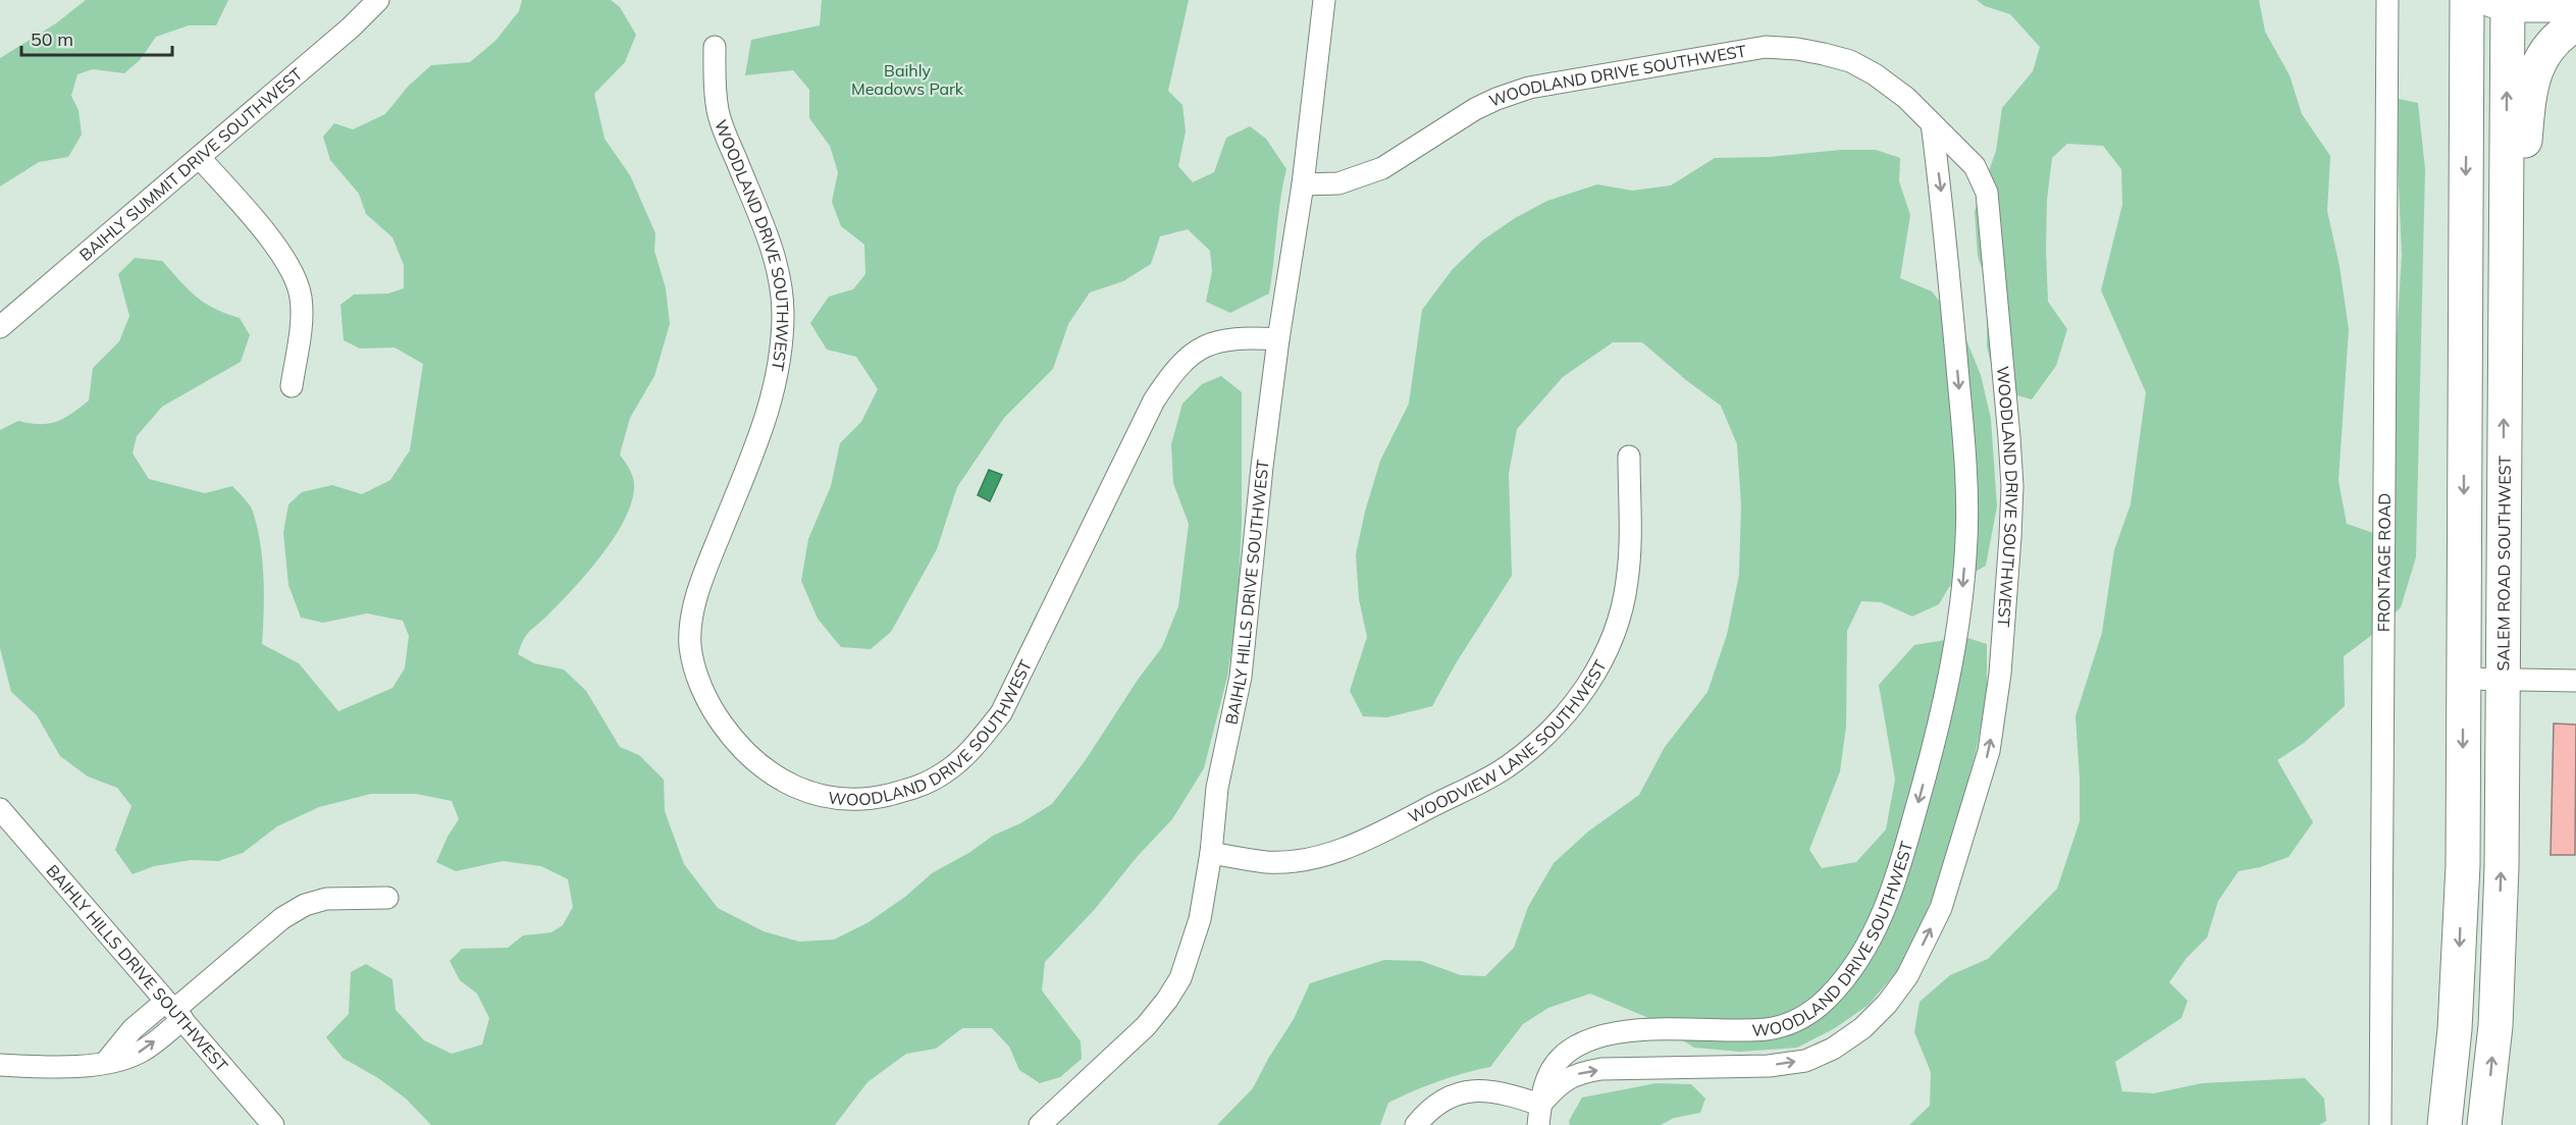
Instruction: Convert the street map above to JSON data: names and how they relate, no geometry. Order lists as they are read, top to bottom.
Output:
{
  "streets": {
    "main road": ["SALEM ROAD SOUTHWEST"],
    "street": [
      "WOODLAND DRIVE SOUTHWEST",
      "BAIHLY SUMMIT DRIVE SOUTHWEST",
      "FRONTAGE ROAD",
      "BAIHLY HILLS DRIVE SOUTHWEST",
      "WOODVIEW LANE SOUTHWEST"
    ]
  },
  "crossings": [
    ["WOODLAND DRIVE SOUTHWEST", "BAIHLY HILLS DRIVE SOUTHWEST"],
    ["BAIHLY HILLS DRIVE SOUTHWEST", "WOODVIEW LANE SOUTHWEST"]
  ],
  "parks": ["Baihly Meadows Park"],
  "scale_bar": "50 m"
}
